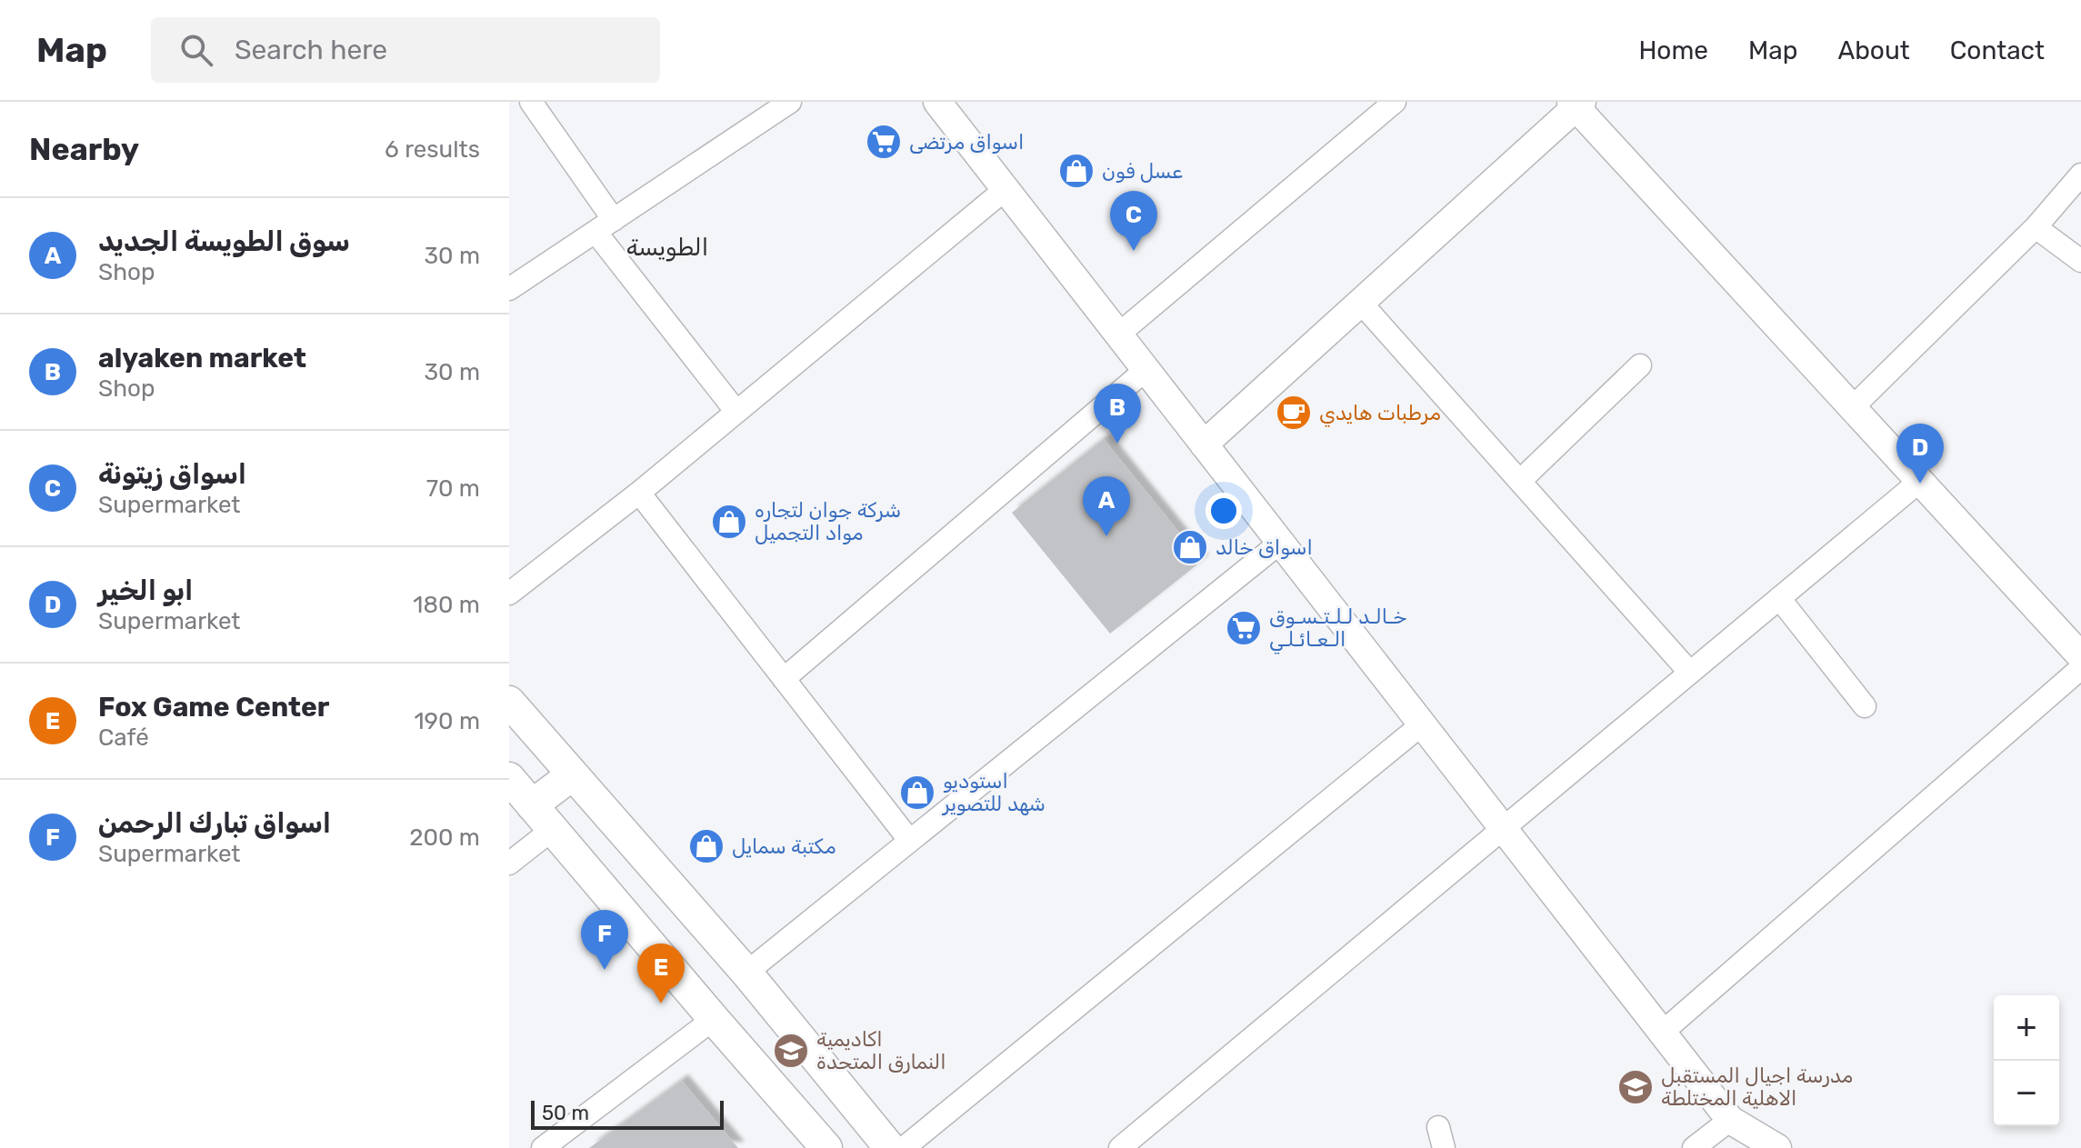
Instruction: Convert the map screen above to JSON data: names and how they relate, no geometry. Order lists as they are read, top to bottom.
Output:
{
  "districts": ["الطويسة"],
  "places": {
    "supermarket": ["اسواق مرتضى", "خـالـد لـلـتـسـوق الـعـائـلـي"],
    "shop": [
      "عسل فون",
      "شركة جوان لتجاره مواد التجميل",
      "اسواق خالد",
      "استوديو شهد للتصوير",
      "مكتبة سمايل"
    ],
    "cafe": ["مرطبات هايدي"],
    "school or university": ["اكاديمية النمارق المتحدة", "مدرسة اجيال المستقبل الاهلية المختلطة"]
  },
  "scale_bar": "50 m",
  "page": {
    "header": "Map",
    "search": "Search here",
    "nav": [
      "Home",
      "Map",
      "About",
      "Contact"
    ],
    "heading": ["Nearby", "6 results"],
    "pins": [
      "C",
      "B",
      "D",
      "A",
      "F",
      "E"
    ],
    "list": [
      {
        "mark": "A",
        "name": "سوق الطويسة الجديد",
        "note": "Shop",
        "value": "30 m"
      },
      {
        "mark": "B",
        "name": "alyaken market",
        "note": "Shop",
        "value": "30 m"
      },
      {
        "mark": "C",
        "name": "اسواق زيتونة",
        "note": "Supermarket",
        "value": "70 m"
      },
      {
        "mark": "D",
        "name": "ابو الخير",
        "note": "Supermarket",
        "value": "180 m"
      },
      {
        "mark": "E",
        "name": "Fox Game Center",
        "note": "Café",
        "value": "190 m"
      },
      {
        "mark": "F",
        "name": "اسواق تبارك الرحمن",
        "note": "Supermarket",
        "value": "200 m"
      }
    ],
    "map_buttons": ["+", "−"],
    "scale": "50 m"
  }
}
